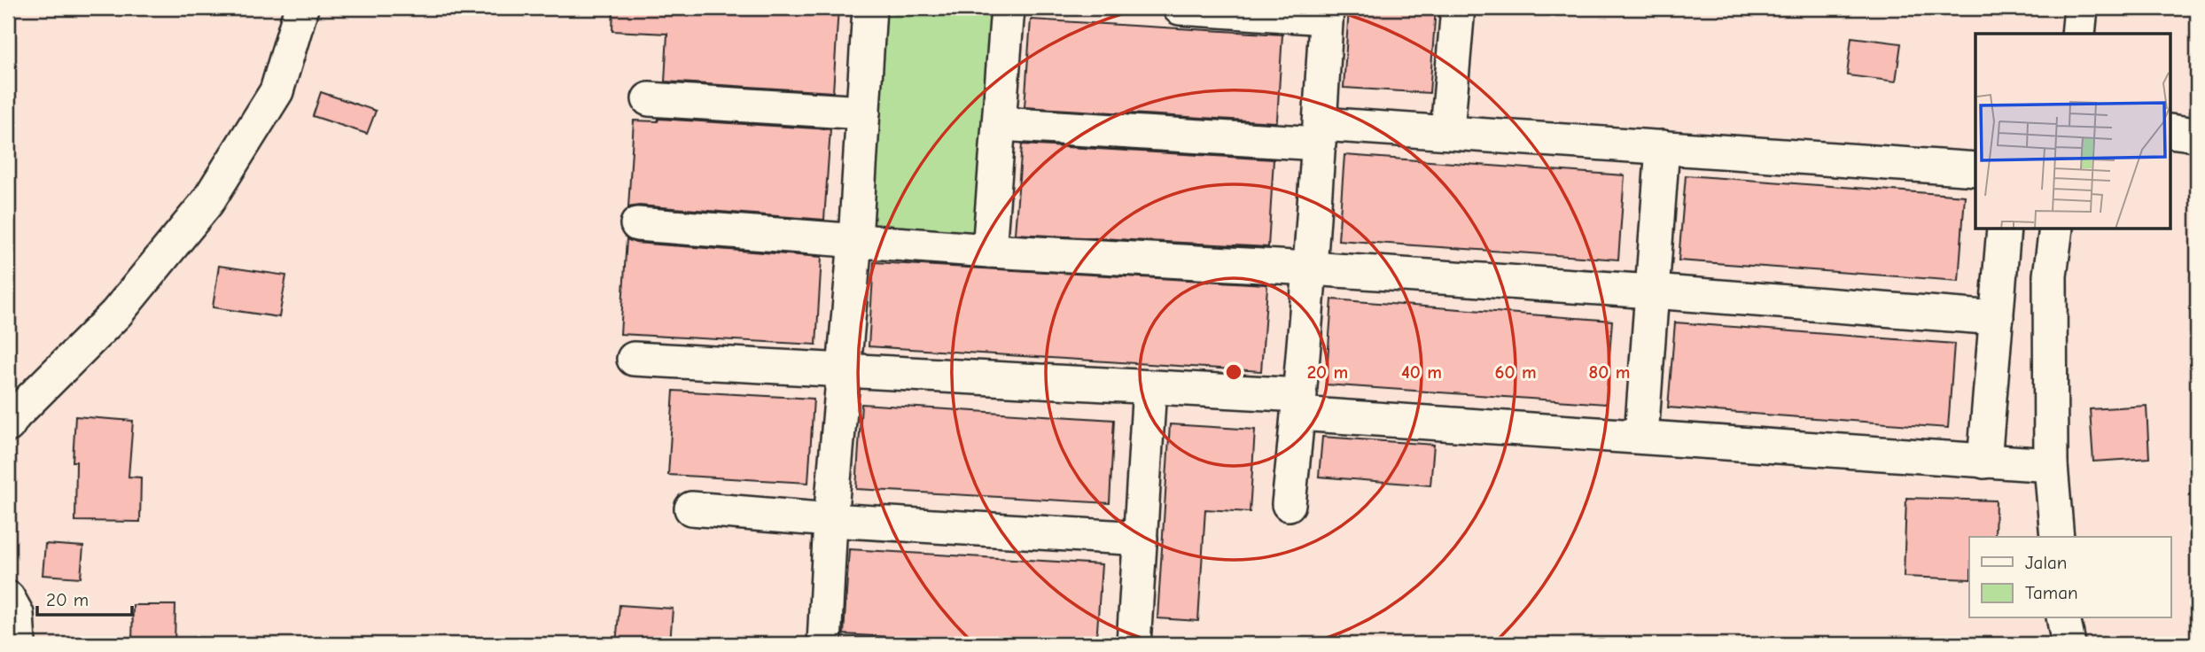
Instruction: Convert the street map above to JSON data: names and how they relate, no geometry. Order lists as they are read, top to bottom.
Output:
{
  "legend": ["Jalan", "Taman"],
  "scale_bar": "20 m",
  "rings": [
    "20 m",
    "40 m",
    "60 m",
    "80 m"
  ]
}
